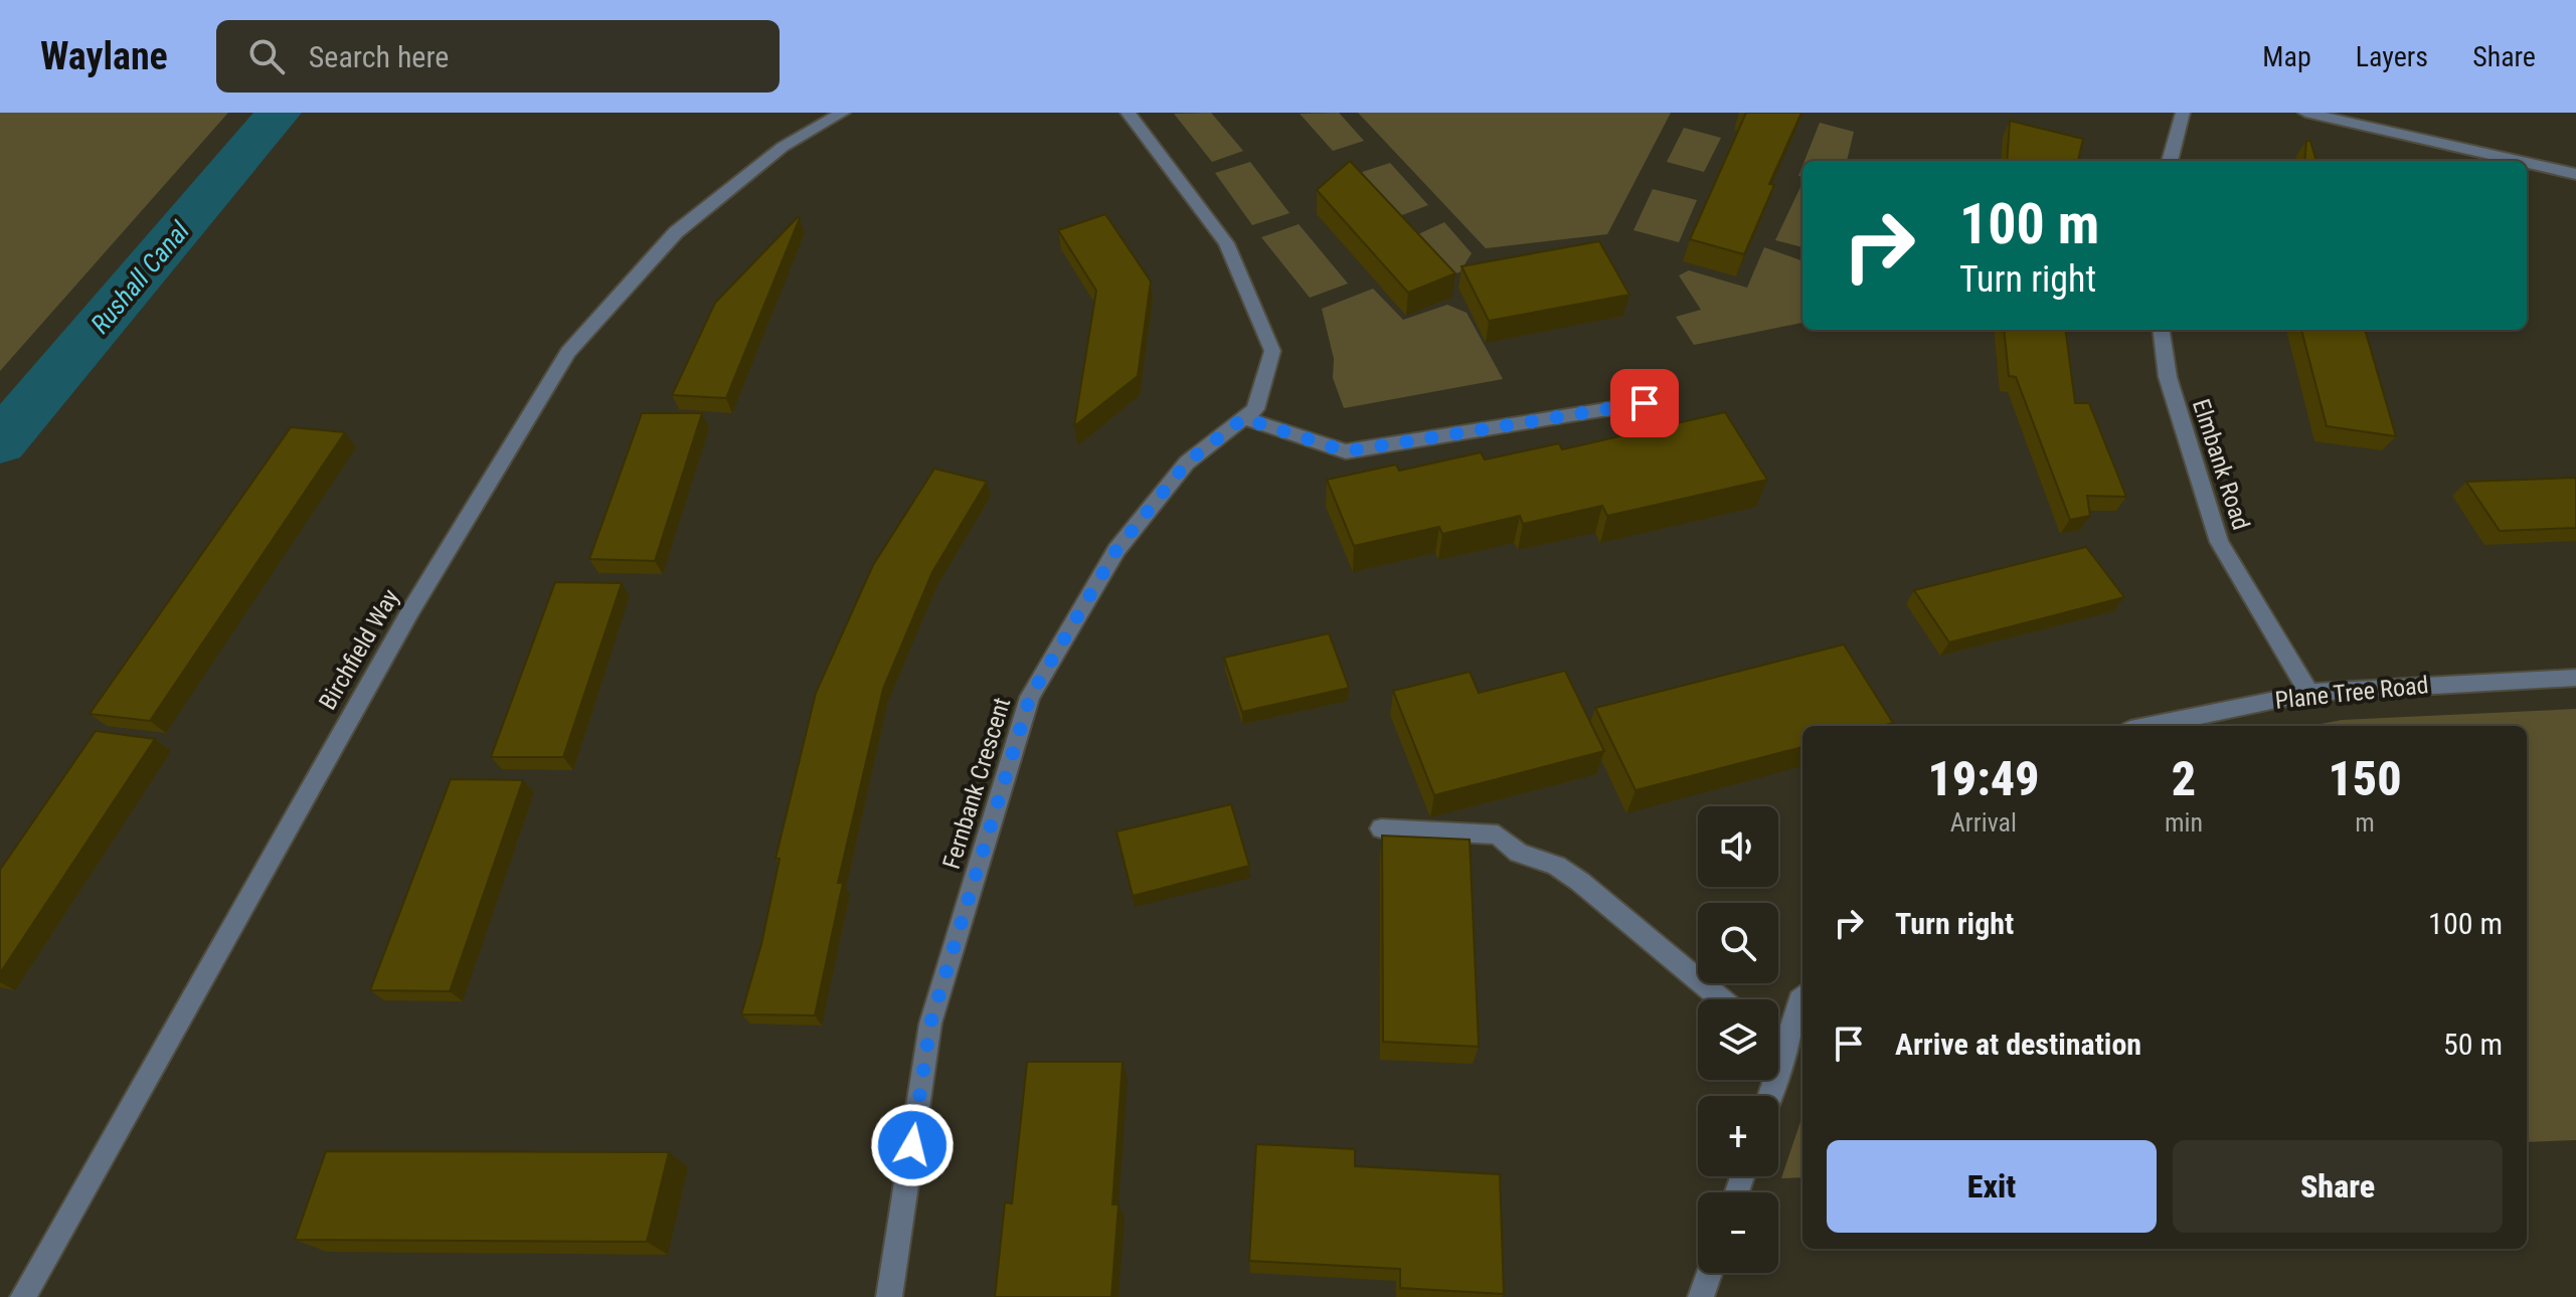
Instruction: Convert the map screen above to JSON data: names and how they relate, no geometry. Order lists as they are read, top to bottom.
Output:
{
  "streets": {
    "street": [
      "Elmbank Road",
      "Birchfield Way",
      "Plane Tree Road",
      "Fernbank Crescent"
    ]
  },
  "crossings": [
    ["Elmbank Road", "Plane Tree Road"]
  ],
  "water": ["Rushall Canal"],
  "page": {
    "header": "Waylane",
    "search": "Search here",
    "nav": ["Map", "Layers", "Share"],
    "turn": ["100 m", "Turn right"],
    "eta": [
      "19:49",
      "Arrival",
      "2",
      "min",
      "150",
      "m"
    ],
    "map_buttons": ["+", "−"],
    "list": [
      {
        "name": "Turn right",
        "value": "100 m"
      },
      {
        "name": "Arrive at destination",
        "value": "50 m"
      }
    ],
    "buttons": ["Exit", "Share"]
  }
}
